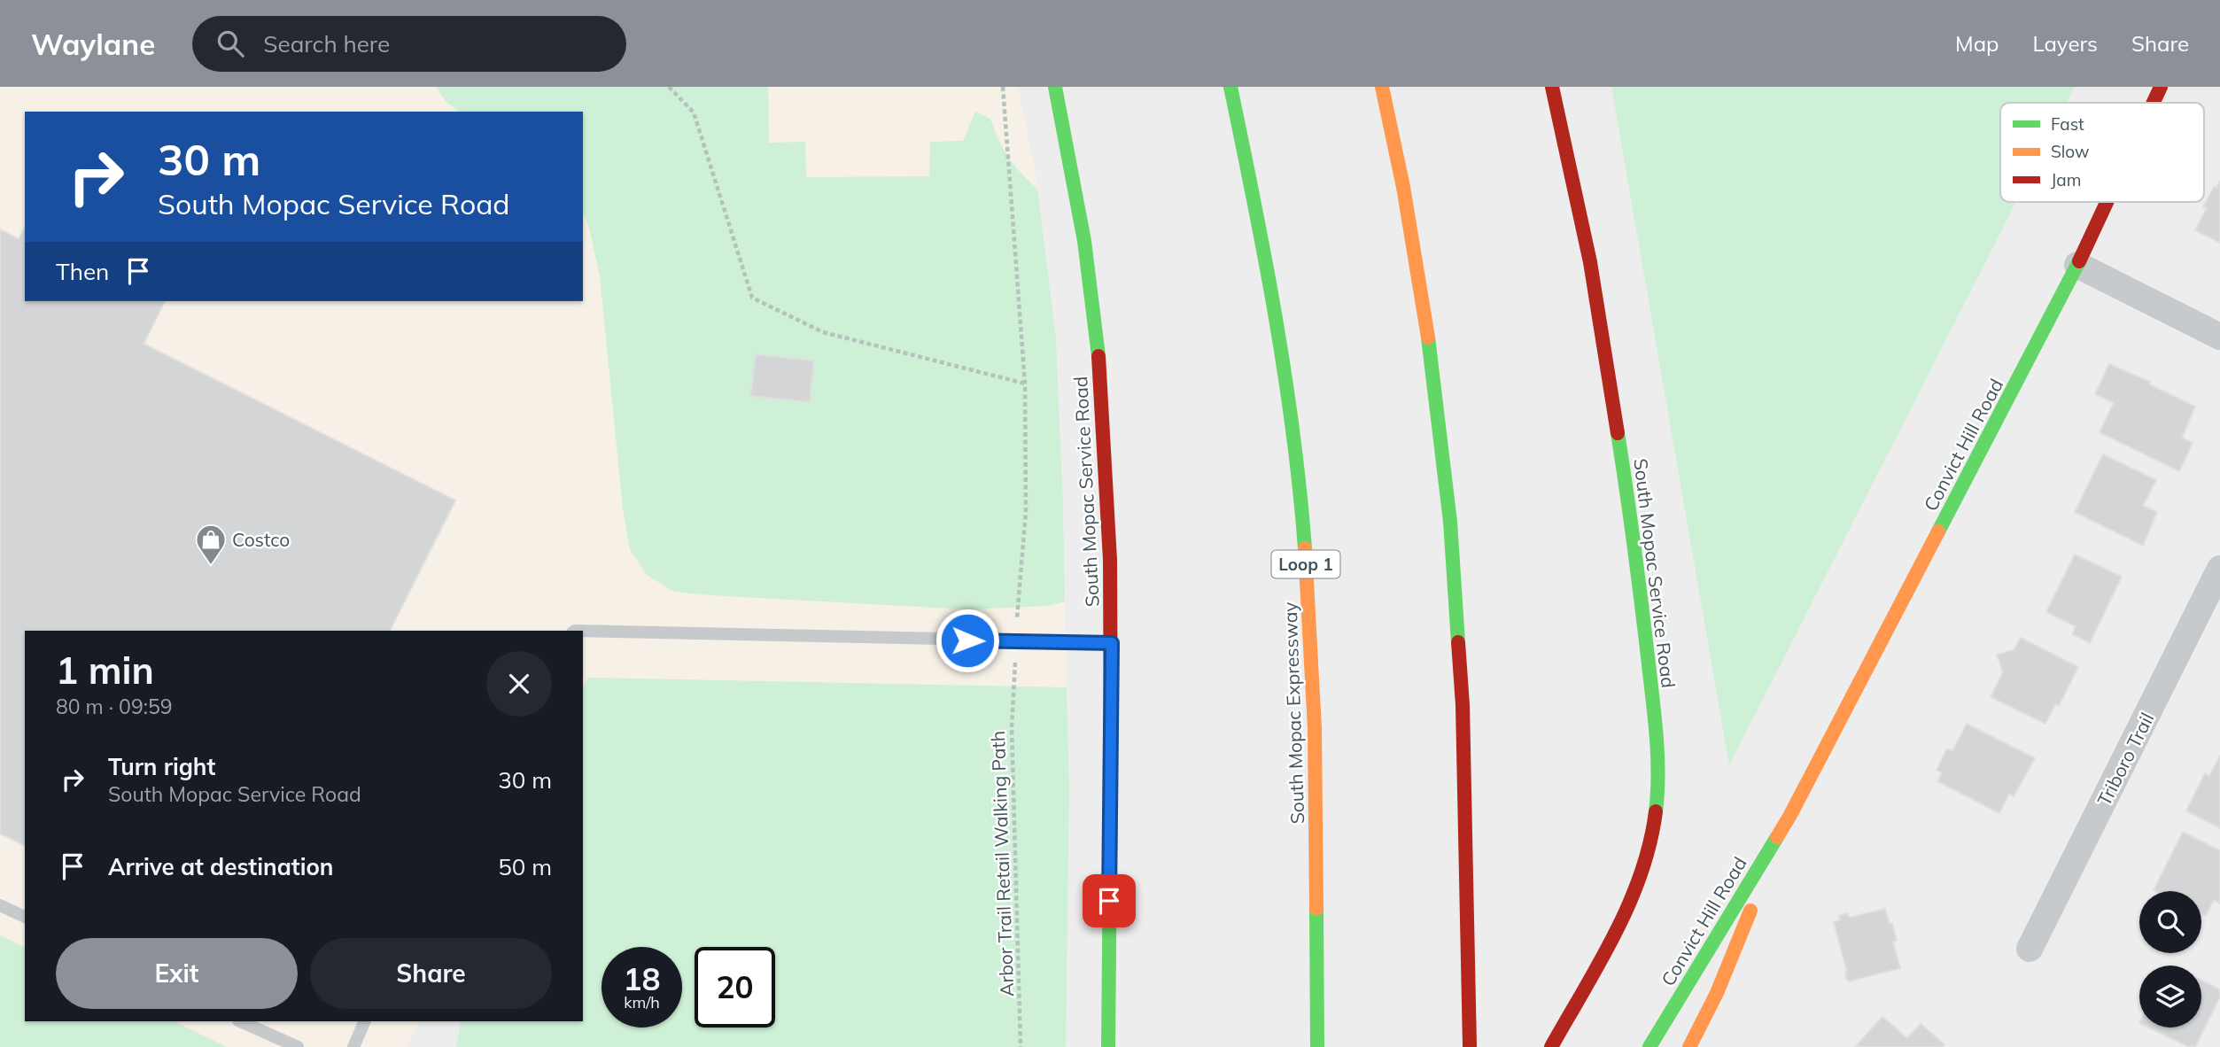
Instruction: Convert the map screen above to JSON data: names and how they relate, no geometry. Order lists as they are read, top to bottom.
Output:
{
  "streets": {
    "main road": [
      "Convict Hill Road",
      "South Mopac Service Road",
      "Loop 1",
      "South Mopac Expressway"
    ],
    "street": ["Triboro Trail"],
    "path": ["Arbor Trail Retail Walking Path"]
  },
  "places": {
    "shop": ["Costco"]
  },
  "legend": ["Fast", "Slow", "Jam"],
  "page": {
    "header": "Waylane",
    "search": "Search here",
    "nav": ["Map", "Layers", "Share"],
    "turn": ["30 m", "South Mopac Service Road"],
    "then": "Then",
    "heading": ["1 min", "80 m · 09:59"],
    "list": [
      {
        "name": "Turn right",
        "note": "South Mopac Service Road",
        "value": "30 m"
      },
      {
        "name": "Arrive at destination",
        "value": "50 m"
      }
    ],
    "buttons": ["Exit", "Share"],
    "speed": "18 km/h",
    "limit": "20"
  }
}
